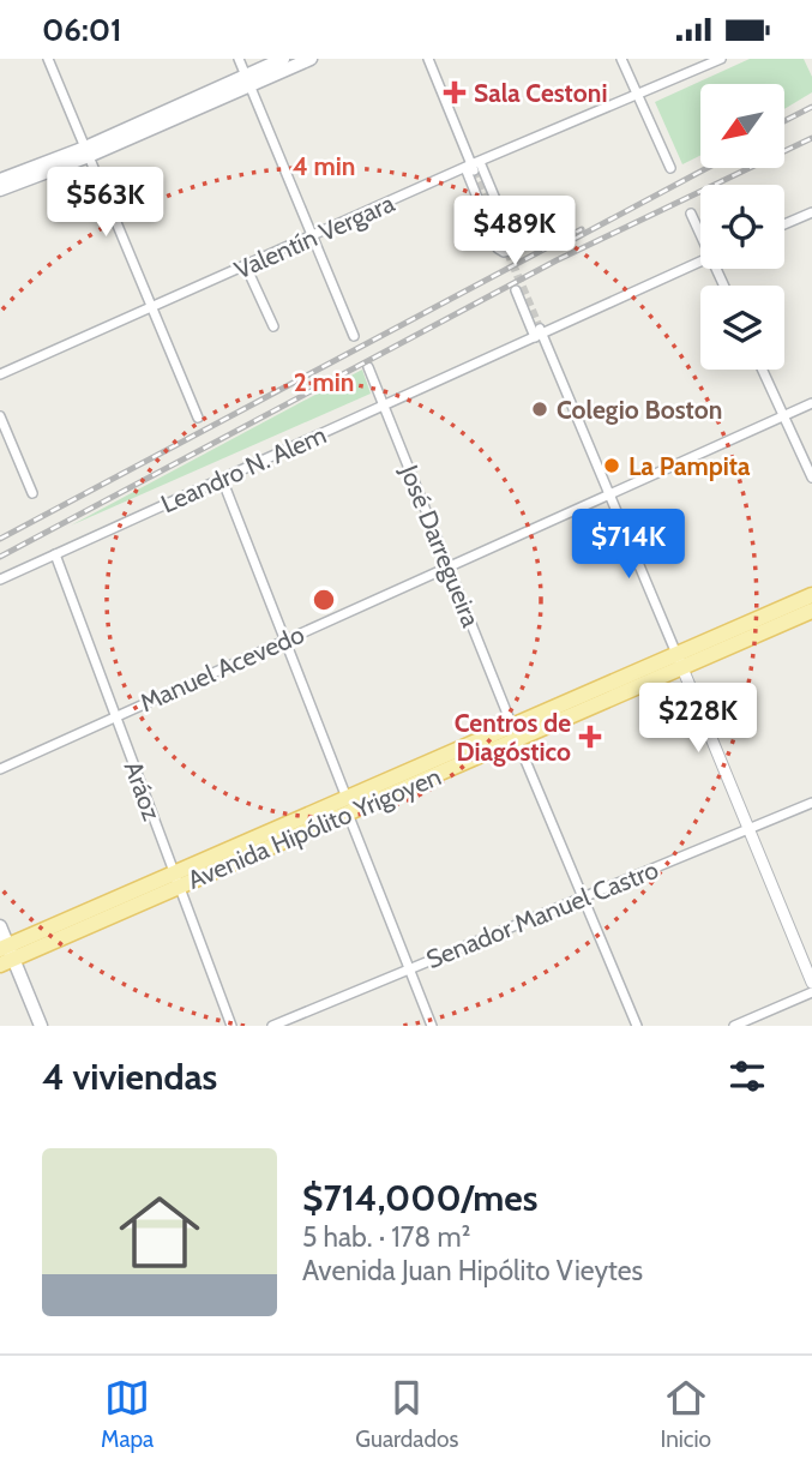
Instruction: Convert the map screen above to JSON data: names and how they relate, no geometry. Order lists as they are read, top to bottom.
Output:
{
  "streets": {
    "main road": ["Avenida Hipólito Yrigoyen"],
    "street": [
      "Valentín Vergara",
      "Leandro N. Alem",
      "José Darregueira",
      "Manuel Acevedo",
      "Aráoz",
      "Senador Manuel Castro"
    ]
  },
  "crossings": [
    ["Leandro N. Alem", "José Darregueira"],
    ["Leandro N. Alem", "Aráoz"],
    ["José Darregueira", "Manuel Acevedo"],
    ["José Darregueira", "Avenida Hipólito Yrigoyen"],
    ["José Darregueira", "Senador Manuel Castro"],
    ["Manuel Acevedo", "Aráoz"],
    ["Aráoz", "Avenida Hipólito Yrigoyen"]
  ],
  "places": {
    "health": ["Sala Cestoni", "Centros de Diagóstico"],
    "other": ["Colegio Boston", "La Pampita"]
  },
  "north": "bottom left",
  "page": {
    "status": "06:01",
    "price": [
      "$563K",
      "$489K",
      "$714K",
      "$228K"
    ],
    "heading": "4 viviendas",
    "list": [
      {
        "name": "$714,000/mes",
        "note": "5 hab. · 178 m² · Avenida Juan Hipólito Vieytes"
      }
    ],
    "tabs": ["Mapa", "Guardados", "Inicio"]
  },
  "rings": ["4 min", "2 min"]
}
